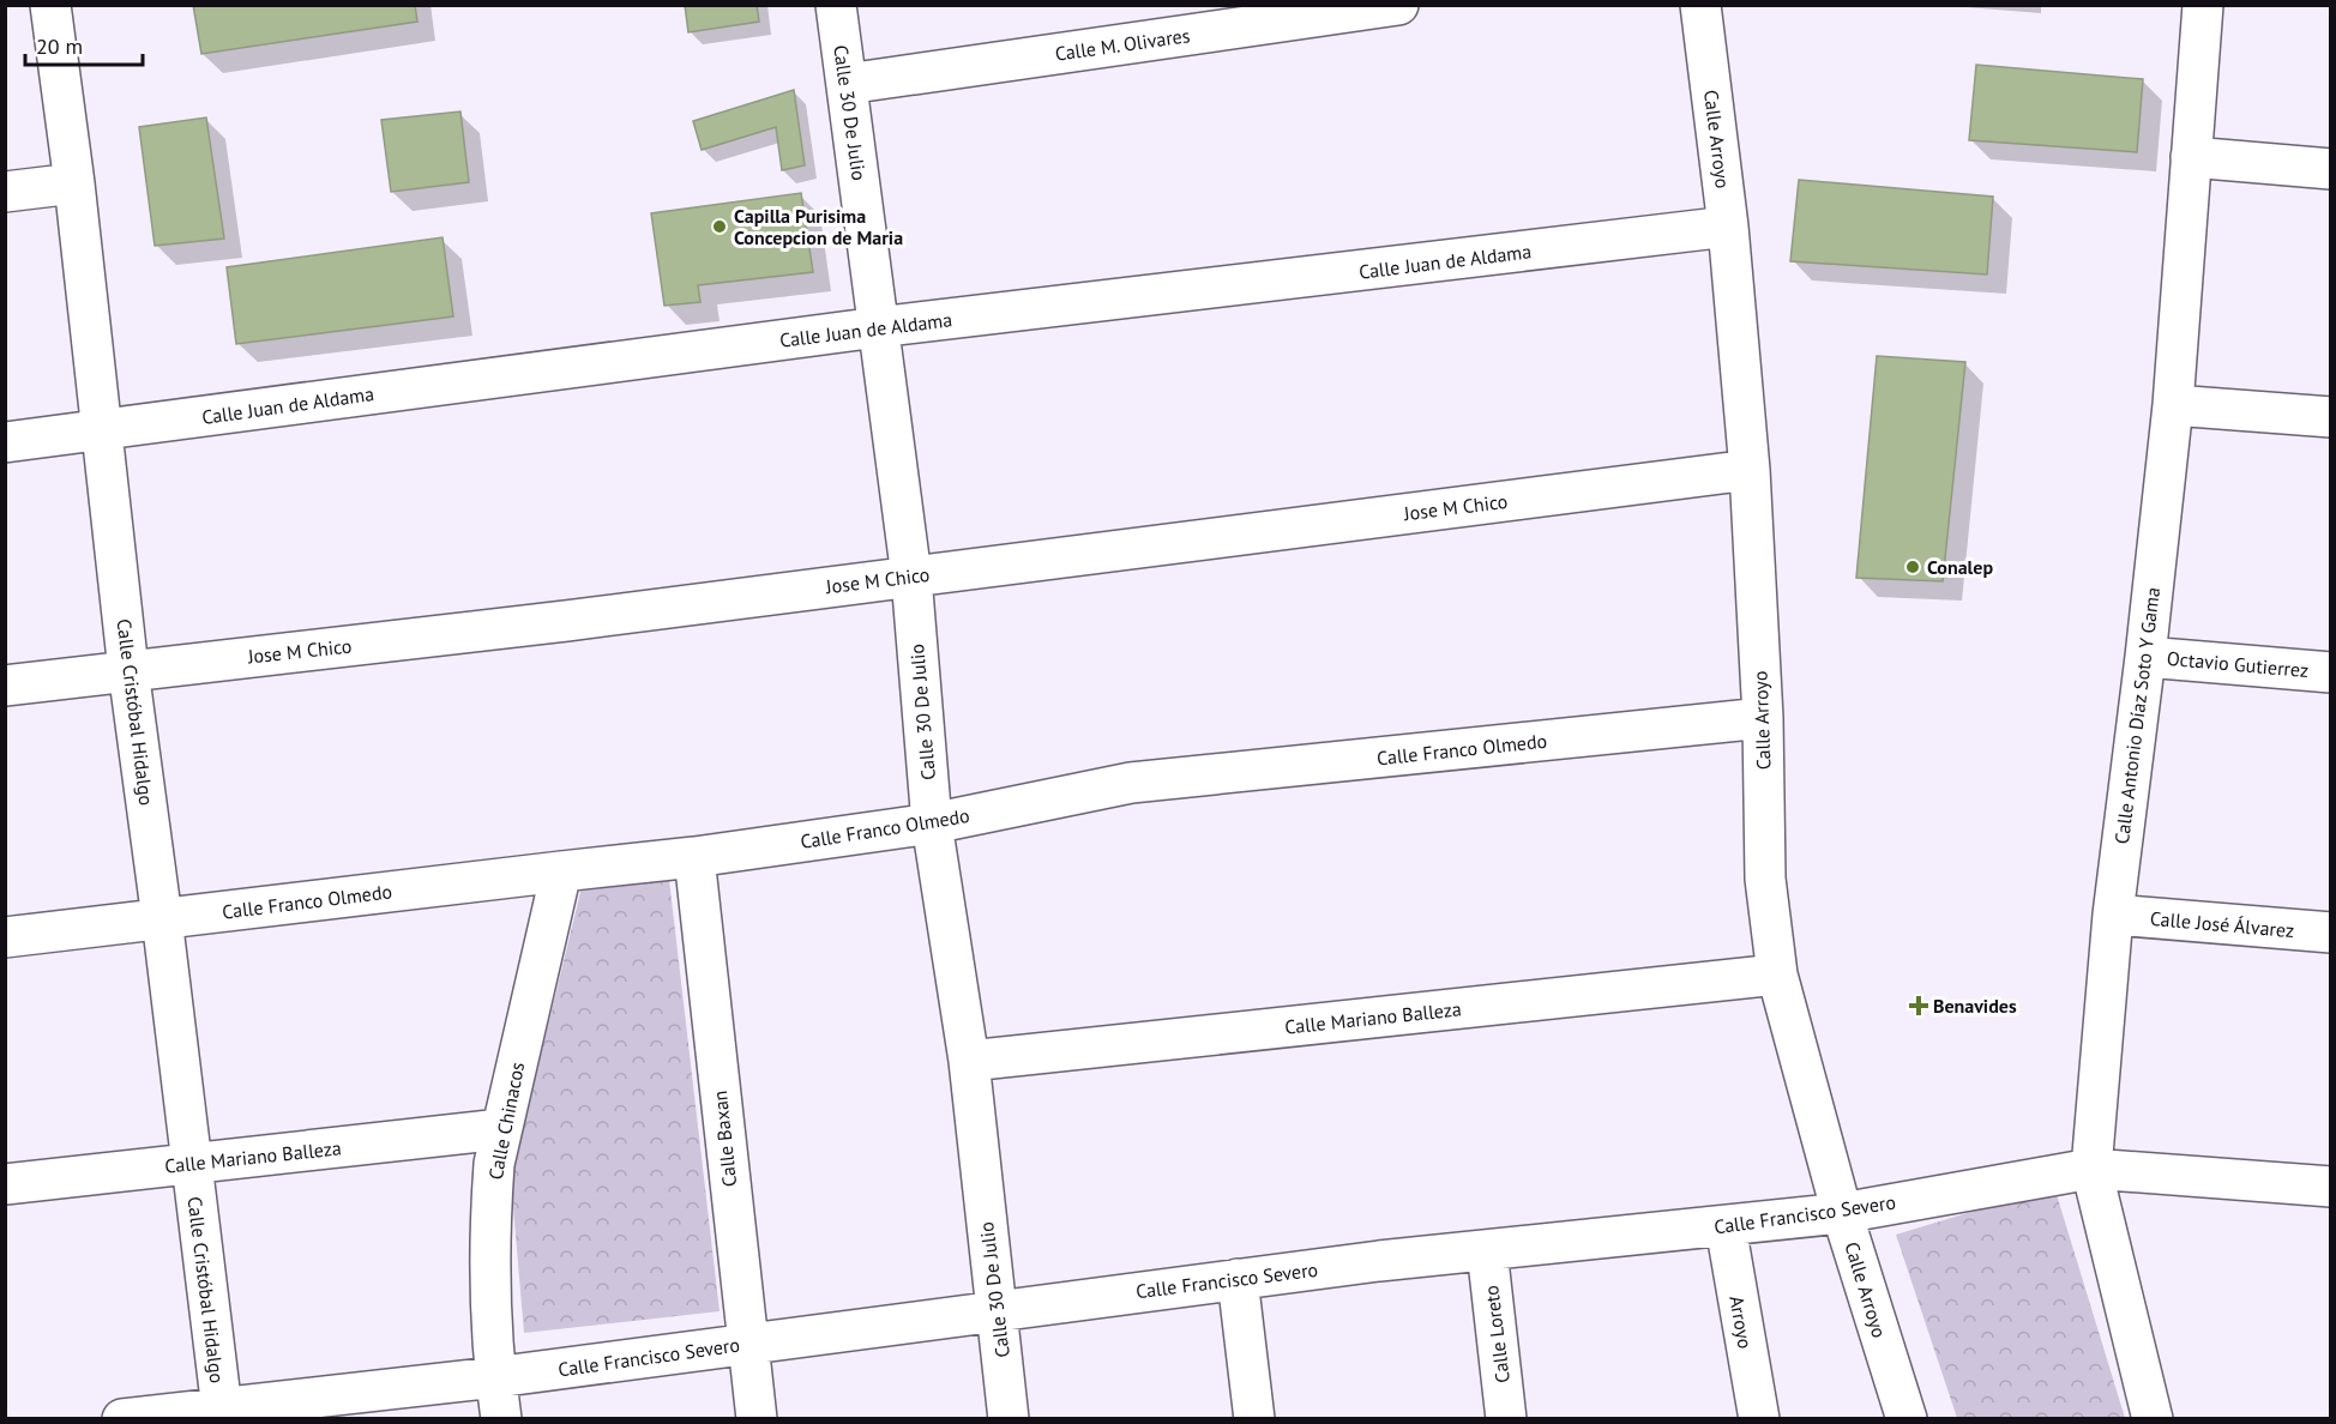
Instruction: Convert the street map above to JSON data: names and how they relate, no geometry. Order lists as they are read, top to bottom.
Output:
{
  "streets": {
    "street": [
      "Calle M. Olivares",
      "Calle 30 De Julio",
      "Calle Arroyo",
      "Calle Juan de Aldama",
      "Jose M Chico",
      "Octavio Gutierrez",
      "Calle Cristóbal Hidalgo",
      "Calle Antonio Díaz Soto Y Gama",
      "Calle Franco Olmedo",
      "Calle José Álvarez",
      "Calle Mariano Balleza",
      "Calle Chinacos",
      "Calle Baxan",
      "Calle Francisco Severo",
      "Arroyo",
      "Calle Loreto"
    ]
  },
  "crossings": [
    ["Calle M. Olivares", "Calle 30 De Julio"],
    ["Calle 30 De Julio", "Calle Juan de Aldama"],
    ["Calle 30 De Julio", "Jose M Chico"],
    ["Calle 30 De Julio", "Calle Franco Olmedo"],
    ["Calle 30 De Julio", "Calle Mariano Balleza"],
    ["Calle 30 De Julio", "Calle Francisco Severo"],
    ["Calle Arroyo", "Calle Juan de Aldama"],
    ["Calle Arroyo", "Jose M Chico"],
    ["Calle Arroyo", "Calle Franco Olmedo"],
    ["Calle Arroyo", "Calle Mariano Balleza"],
    ["Calle Arroyo", "Calle Francisco Severo"],
    ["Calle Juan de Aldama", "Calle Cristóbal Hidalgo"],
    ["Jose M Chico", "Calle Cristóbal Hidalgo"],
    ["Octavio Gutierrez", "Calle Antonio Díaz Soto Y Gama"],
    ["Calle Cristóbal Hidalgo", "Calle Franco Olmedo"],
    ["Calle Cristóbal Hidalgo", "Calle Mariano Balleza"],
    ["Calle Cristóbal Hidalgo", "Calle Francisco Severo"],
    ["Calle Antonio Díaz Soto Y Gama", "Calle José Álvarez"],
    ["Calle Antonio Díaz Soto Y Gama", "Calle Francisco Severo"],
    ["Calle Franco Olmedo", "Calle Chinacos"],
    ["Calle Franco Olmedo", "Calle Baxan"],
    ["Calle Mariano Balleza", "Calle Chinacos"],
    ["Calle Chinacos", "Calle Francisco Severo"],
    ["Calle Baxan", "Calle Francisco Severo"],
    ["Calle Francisco Severo", "Arroyo"],
    ["Calle Francisco Severo", "Calle Loreto"]
  ],
  "places": {
    "other": ["Capilla Purisima Concepcion de Maria", "Conalep"],
    "health": ["Benavides"]
  },
  "scale_bar": "20 m"
}
